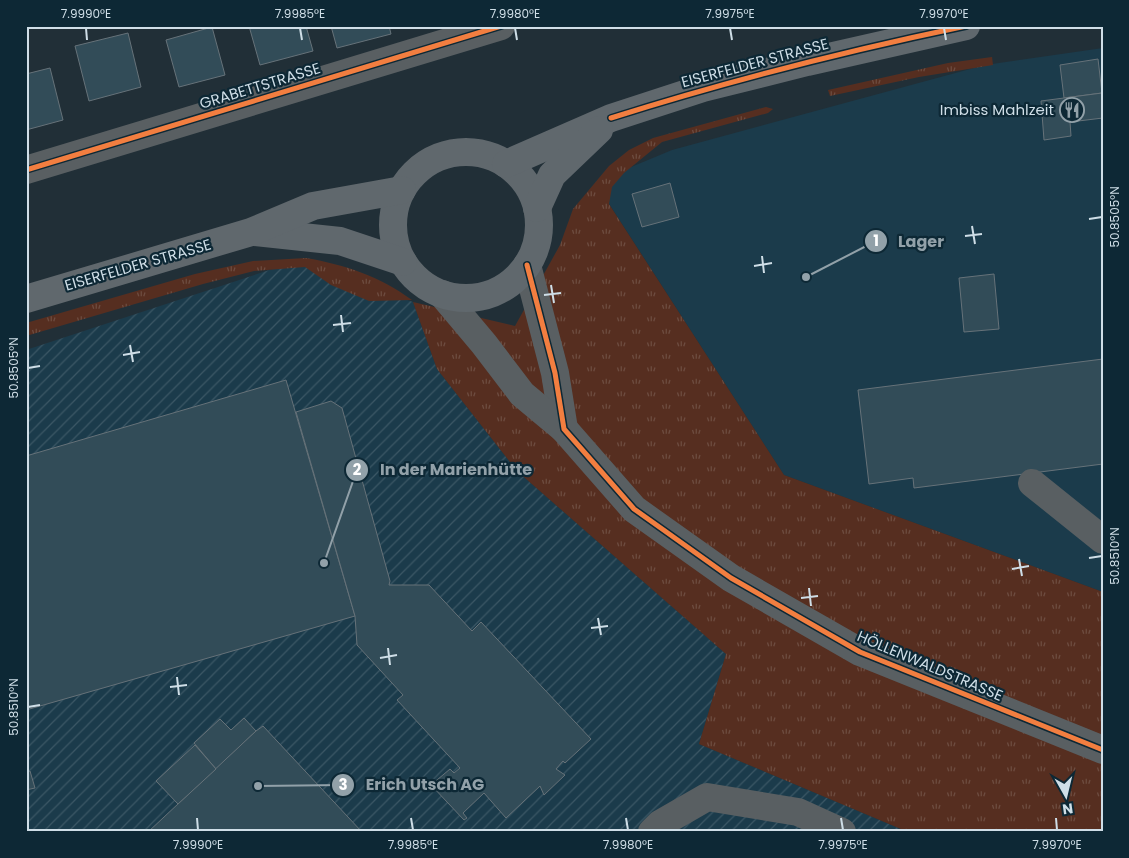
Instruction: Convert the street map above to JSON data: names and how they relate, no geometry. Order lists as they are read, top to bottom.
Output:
{
  "streets": {
    "main road": ["EISERFELDER STRASSE"],
    "street": ["GRABETTSTRASSE", "HÖLLENWALDSTRASSE"]
  },
  "crossings": [
    ["EISERFELDER STRASSE", "HÖLLENWALDSTRASSE"]
  ],
  "places": {
    "restaurant": ["Imbiss Mahlzeit"],
    "other": ["Lager", "In der Marienhütte", "Erich Utsch AG"]
  },
  "north": "bottom",
  "coordinates": [
    "7.9990°E",
    "7.9985°E",
    "7.9980°E",
    "7.9975°E",
    "7.9970°E",
    "50.8505°N",
    "50.8510°N"
  ]
}
